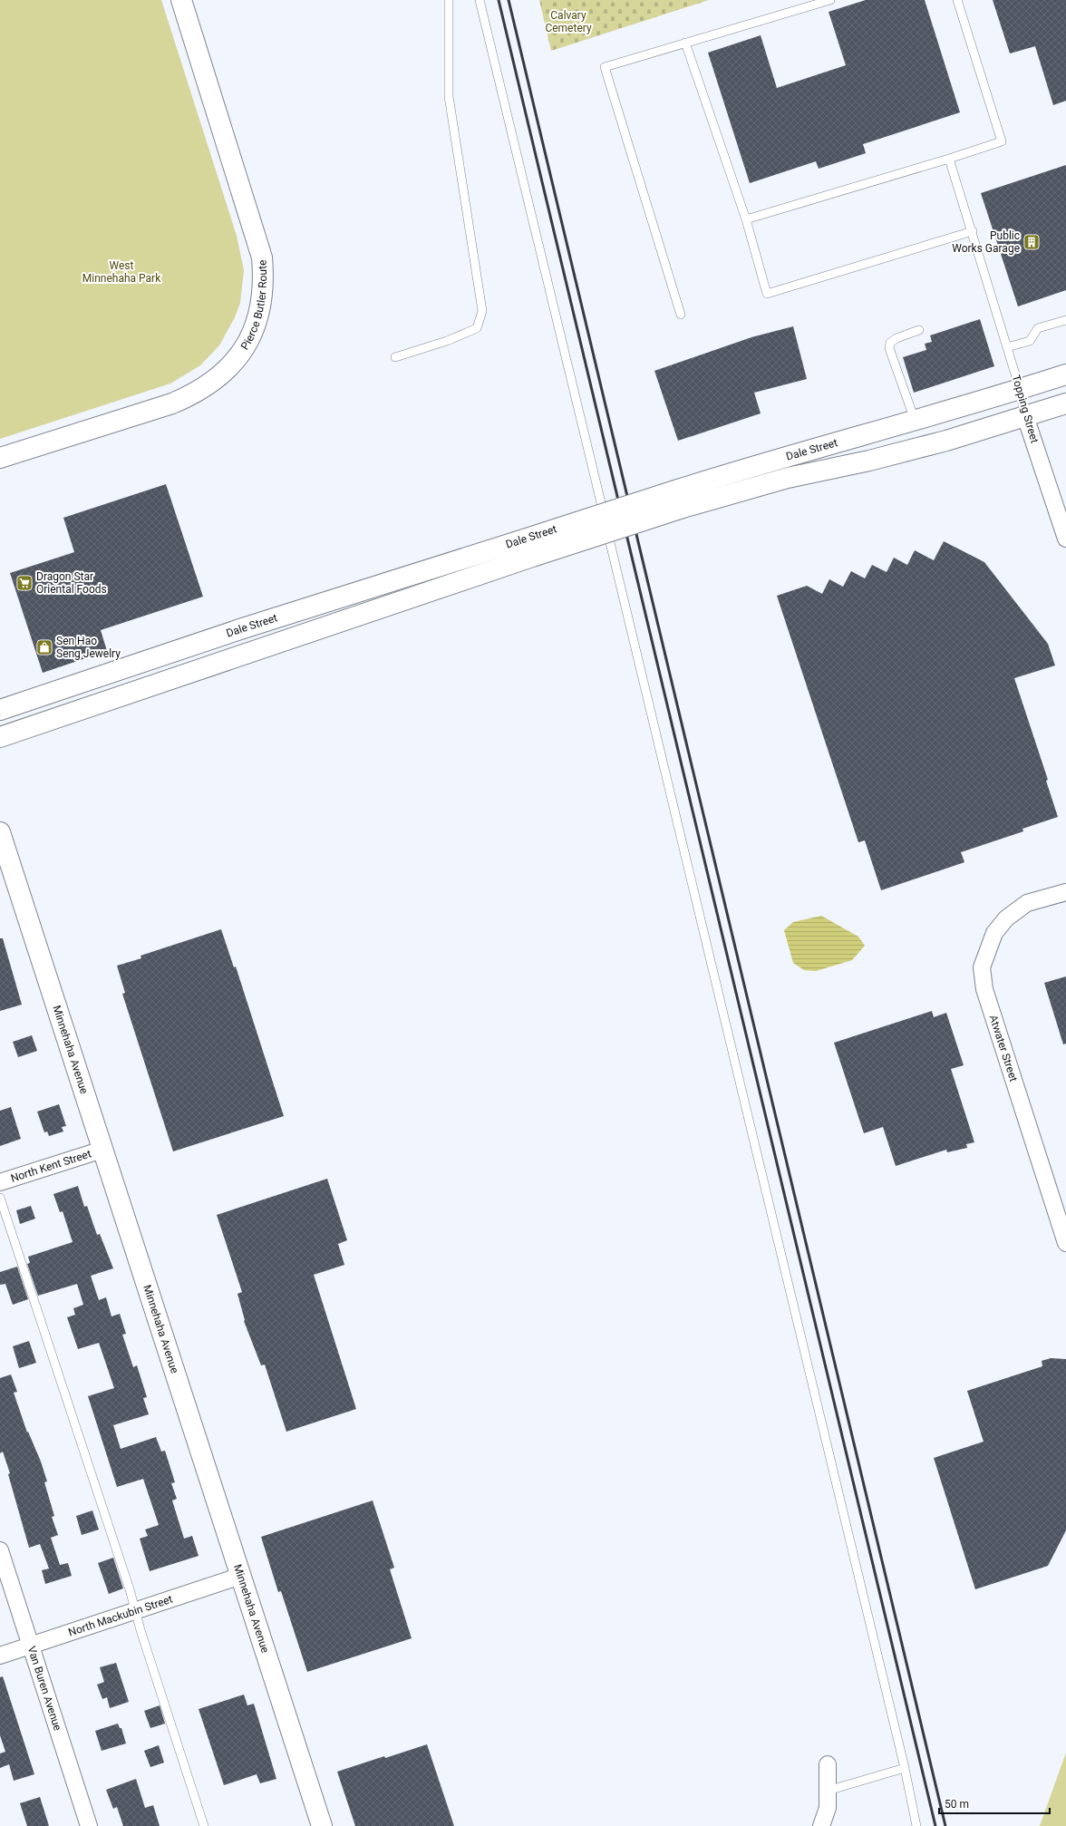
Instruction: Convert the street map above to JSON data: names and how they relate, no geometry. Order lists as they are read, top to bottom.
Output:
{
  "streets": {
    "main road": ["Pierce Butler Route", "Dale Street", "Minnehaha Avenue"],
    "street": [
      "Topping Street",
      "Atwater Street",
      "North Kent Street",
      "North Mackubin Street",
      "Van Buren Avenue"
    ]
  },
  "crossings": [
    ["Topping Street", "Dale Street"],
    ["Minnehaha Avenue", "North Kent Street"],
    ["Minnehaha Avenue", "North Mackubin Street"],
    ["North Mackubin Street", "Van Buren Avenue"]
  ],
  "parks": ["Calvary Cemetery", "West Minnehaha Park"],
  "places": {
    "building": ["Public Works Garage"],
    "supermarket": ["Dragon Star Oriental Foods"],
    "shop": ["Sen Hao Seng Jewelry"]
  },
  "scale_bar": "50 m"
}
